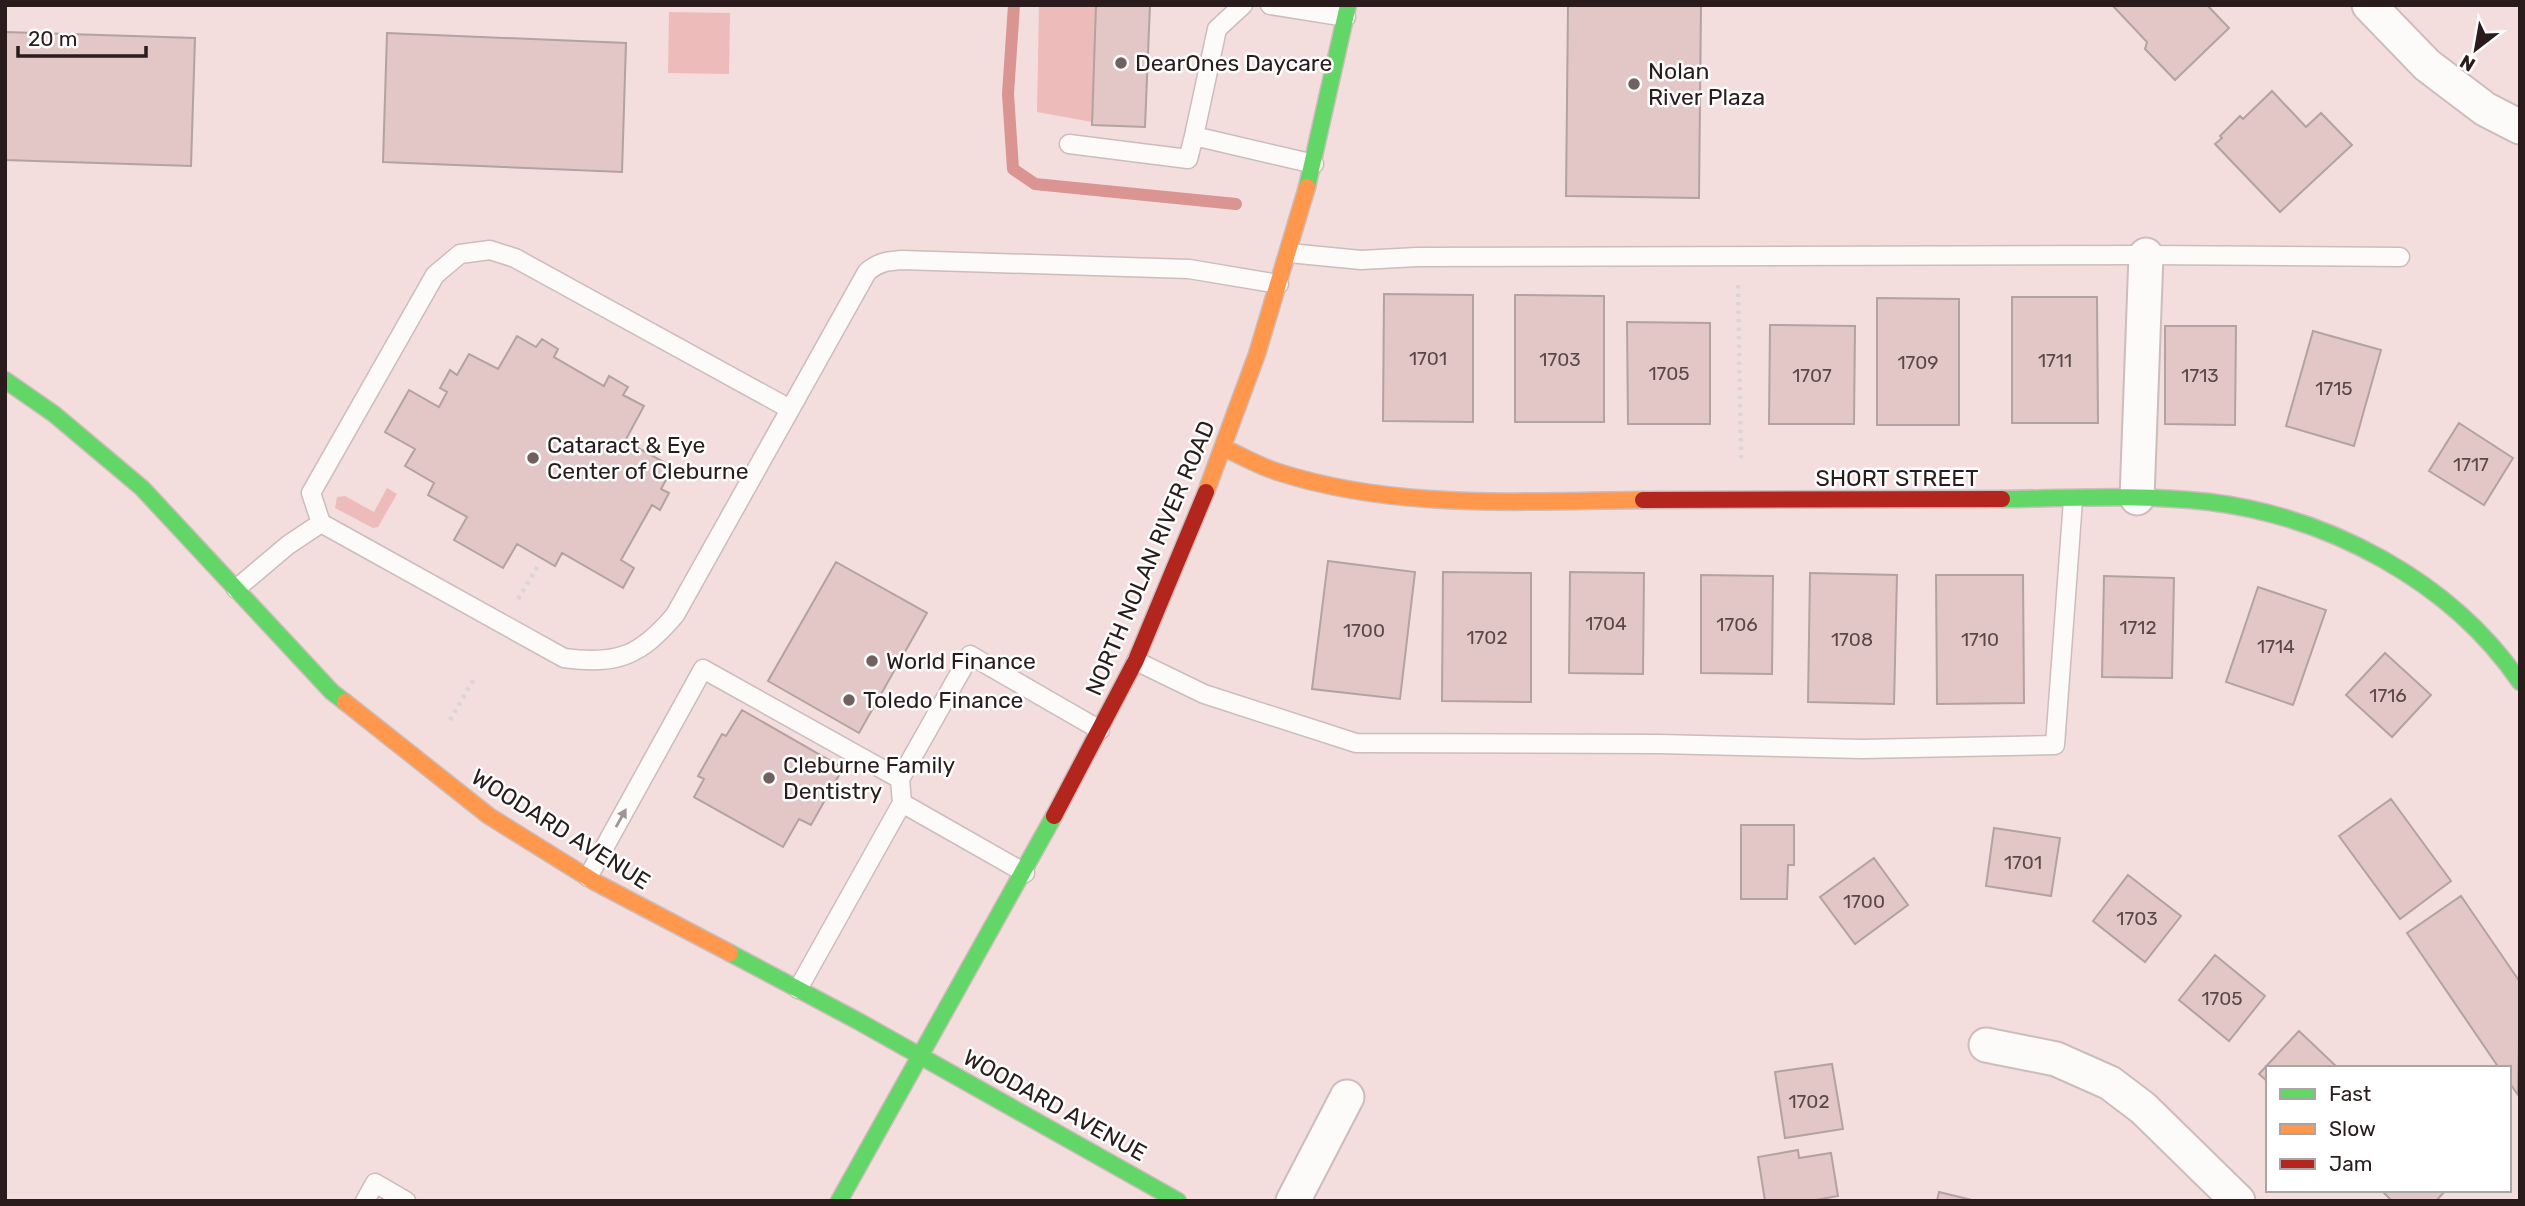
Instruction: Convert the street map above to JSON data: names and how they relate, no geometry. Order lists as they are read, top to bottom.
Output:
{
  "streets": {
    "street": ["SHORT STREET", "NORTH NOLAN RIVER ROAD", "WOODARD AVENUE"]
  },
  "crossings": [
    ["SHORT STREET", "NORTH NOLAN RIVER ROAD"],
    ["NORTH NOLAN RIVER ROAD", "WOODARD AVENUE"]
  ],
  "places": [
    "DearOnes Daycare",
    "Nolan River Plaza",
    "Cataract & Eye Center of Cleburne",
    "World Finance",
    "Toledo Finance",
    "Cleburne Family Dentistry"
  ],
  "house_numbers": [
    "1701",
    "1703",
    "1711",
    "1709",
    "1705",
    "1707",
    "1713",
    "1715",
    "1717",
    "1704",
    "1706",
    "1712",
    "1700",
    "1702",
    "1708",
    "1710",
    "1714",
    "1716",
    "1701",
    "1700",
    "1703",
    "1705",
    "1702"
  ],
  "legend": ["Fast", "Slow", "Jam"],
  "scale_bar": "20 m",
  "north": "bottom left"
}
